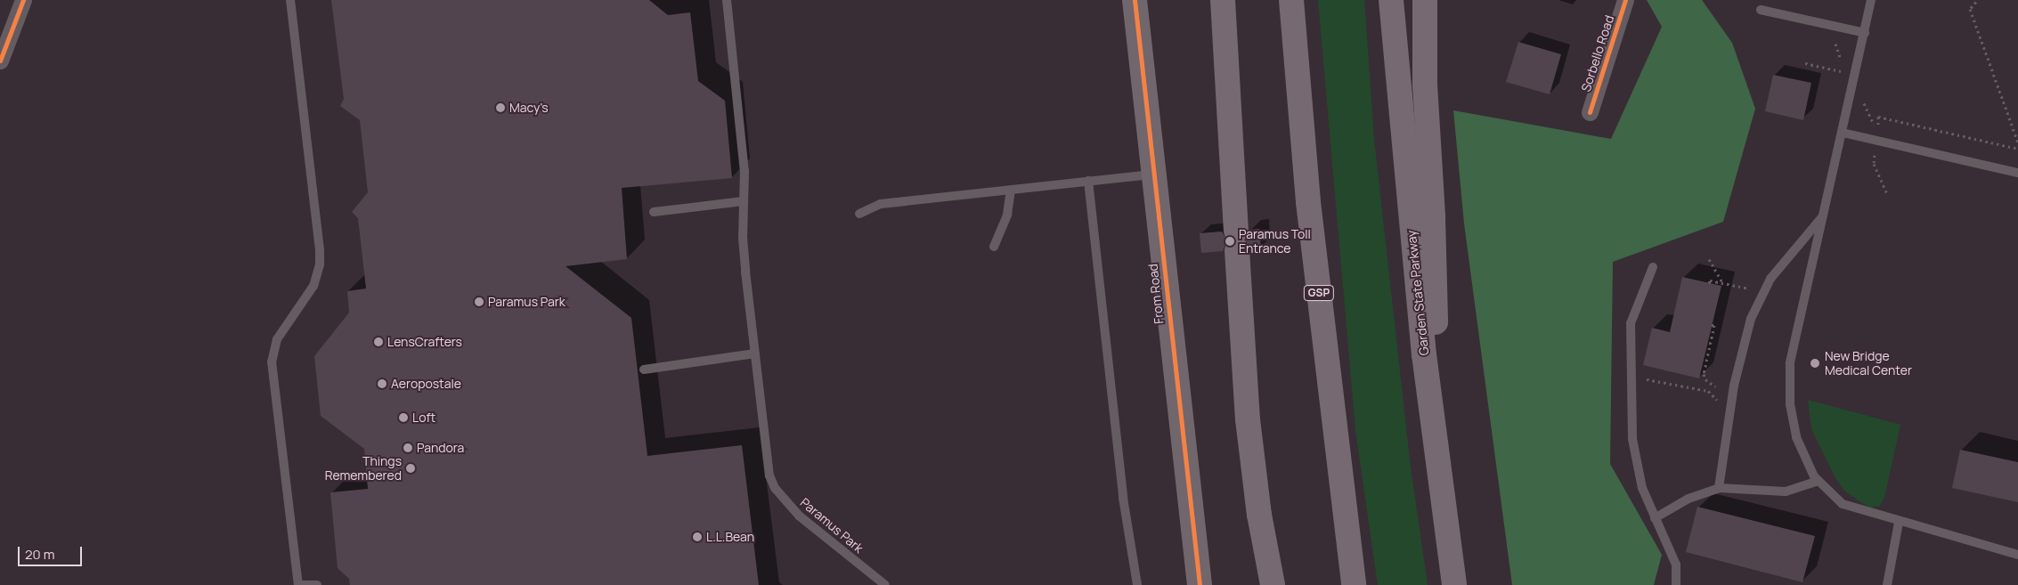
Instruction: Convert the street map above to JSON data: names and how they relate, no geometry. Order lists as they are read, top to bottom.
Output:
{
  "streets": {
    "highway": ["GSP", "Garden State Parkway"],
    "street": ["Sorbello Road", "From Road"],
    "lane": ["Paramus Park"]
  },
  "places": [
    "Macy's",
    "Paramus Toll Entrance",
    "Paramus Park",
    "LensCrafters",
    "New Bridge Medical Center",
    "Aeropostale",
    "Loft",
    "Pandora",
    "Things Remembered",
    "L.L.Bean"
  ],
  "scale_bar": "20 m"
}
